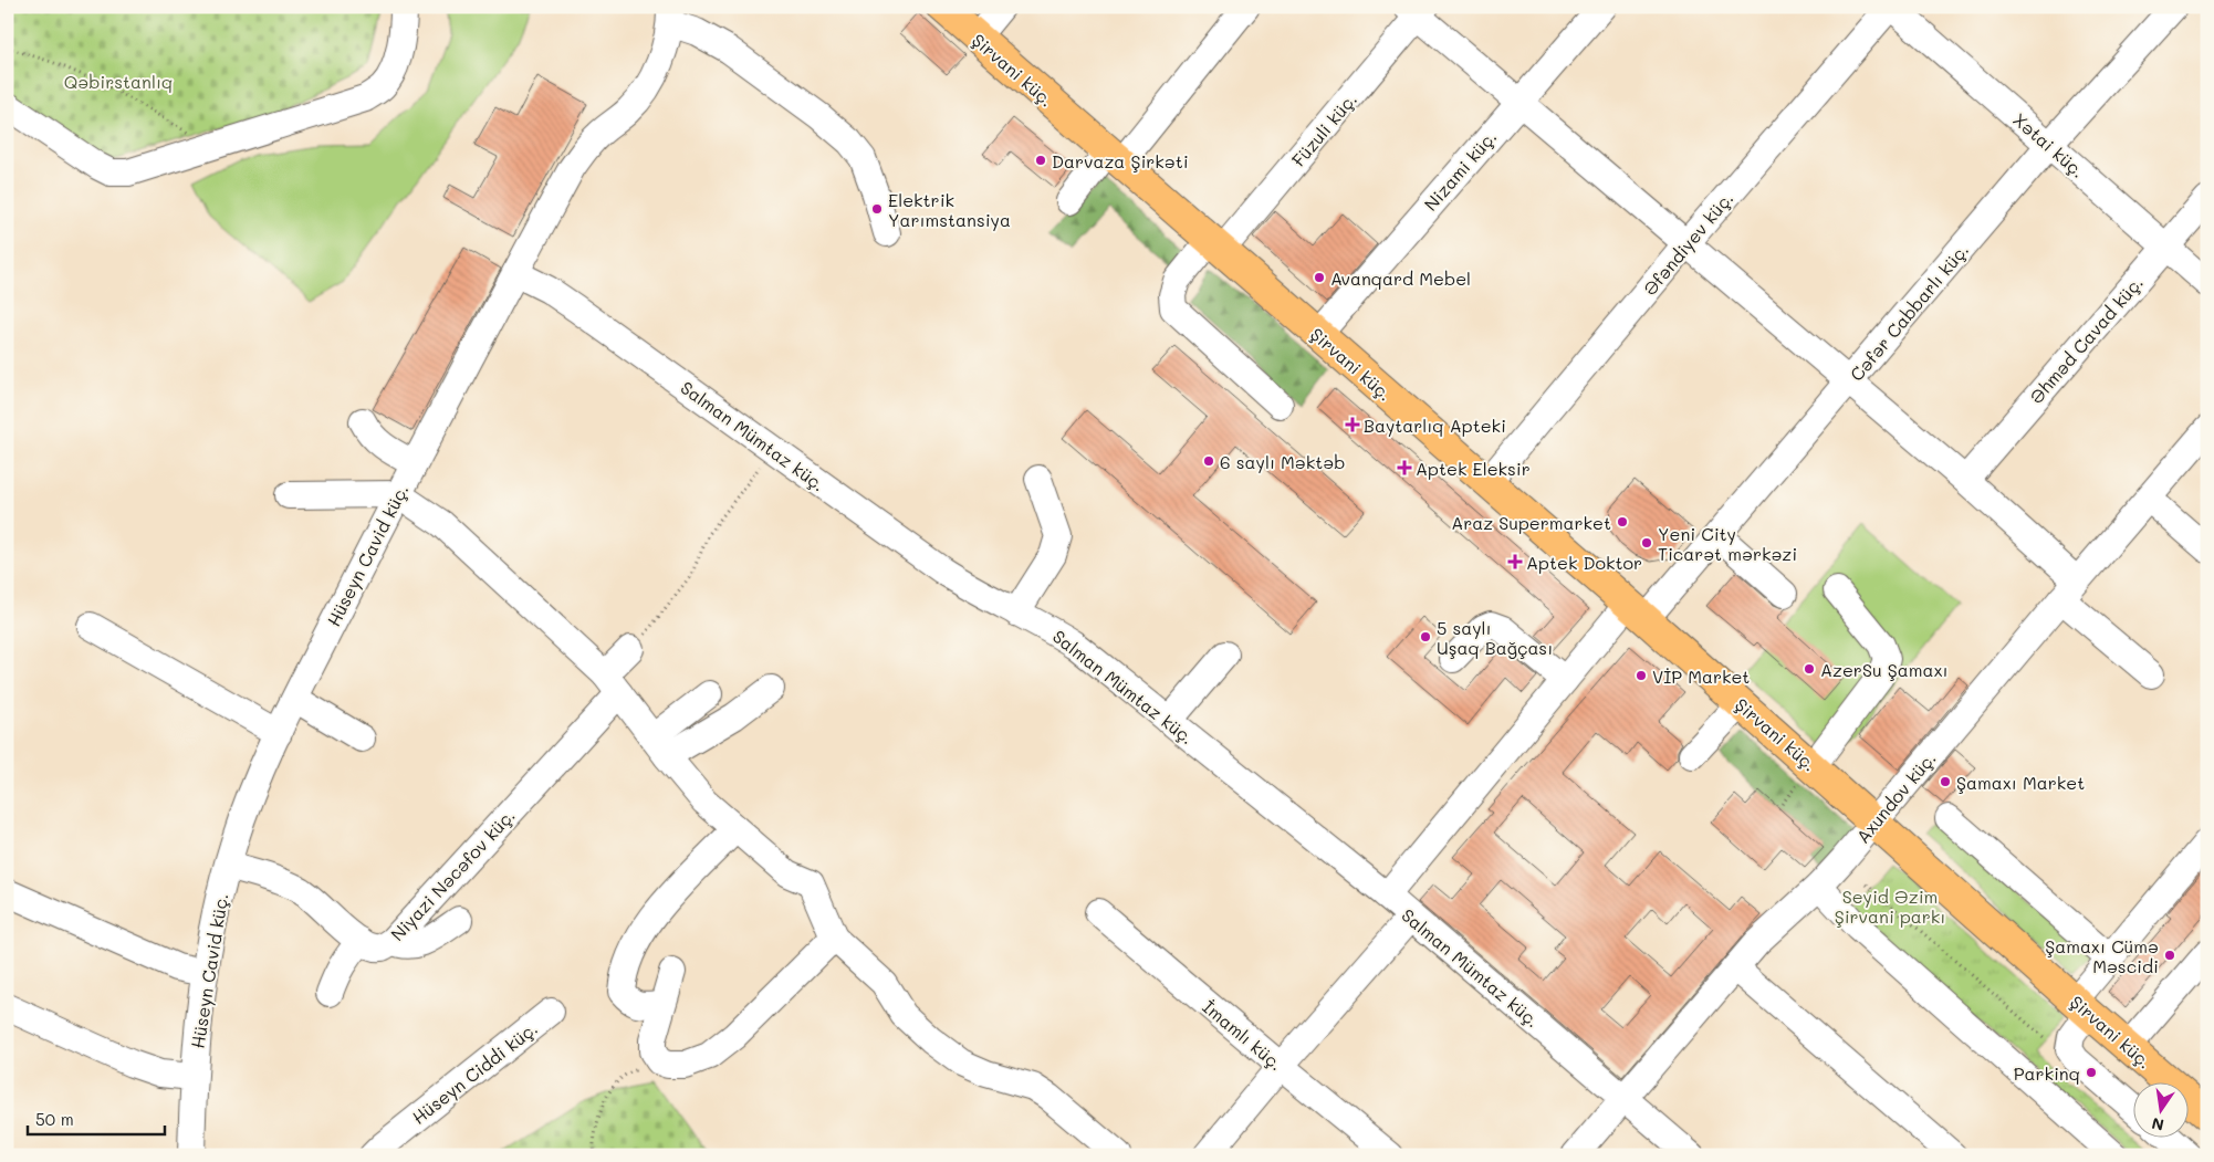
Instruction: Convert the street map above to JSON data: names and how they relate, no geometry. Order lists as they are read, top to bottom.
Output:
{
  "streets": {
    "main road": ["Şirvani küç."],
    "street": [
      "Füzuli küç.",
      "Xətai küç.",
      "Nizami küç.",
      "Əfəndiyev küç.",
      "Cəfər Cabbarlı küç.",
      "Əhməd Cavad küç.",
      "Salman Mümtaz küç.",
      "Hüseyn Cavid küç.",
      "Axundov küç.",
      "Niyazi Nəcəfov küç.",
      "İmamlı küç.",
      "Hüseyn Ciddi küç."
    ]
  },
  "crossings": [
    ["Şirvani küç.", "Füzuli küç."],
    ["Şirvani küç.", "Nizami küç."],
    ["Şirvani küç.", "Əfəndiyev küç."],
    ["Şirvani küç.", "Cəfər Cabbarlı küç."],
    ["Şirvani küç.", "Axundov küç."],
    ["Xətai küç.", "Əfəndiyev küç."],
    ["Xətai küç.", "Cəfər Cabbarlı küç."],
    ["Xətai küç.", "Əhməd Cavad küç."],
    ["Cəfər Cabbarlı küç.", "Salman Mümtaz küç."],
    ["Salman Mümtaz küç.", "Hüseyn Cavid küç."],
    ["Salman Mümtaz küç.", "Axundov küç."]
  ],
  "parks": ["Qəbirstanlıq", "Seyid Əzim Şirvani parkı"],
  "places": {
    "other": [
      "Darvaza Şirkəti",
      "Elektrik Yarımstansiya",
      "Avanqard Mebel",
      "6 saylı Məktəb",
      "Araz Supermarket",
      "Yeni City Ticarət mərkəzi",
      "5 saylı Uşaq Bağçası",
      "AzerSu Şamaxı",
      "VİP Market",
      "Şamaxı Market",
      "Şamaxı Cümə Məscidi",
      "Parkinq"
    ],
    "health": ["Baytarlıq Apteki", "Aptek Eleksir", "Aptek Doktor"]
  },
  "scale_bar": "50 m",
  "north": "bottom"
}
